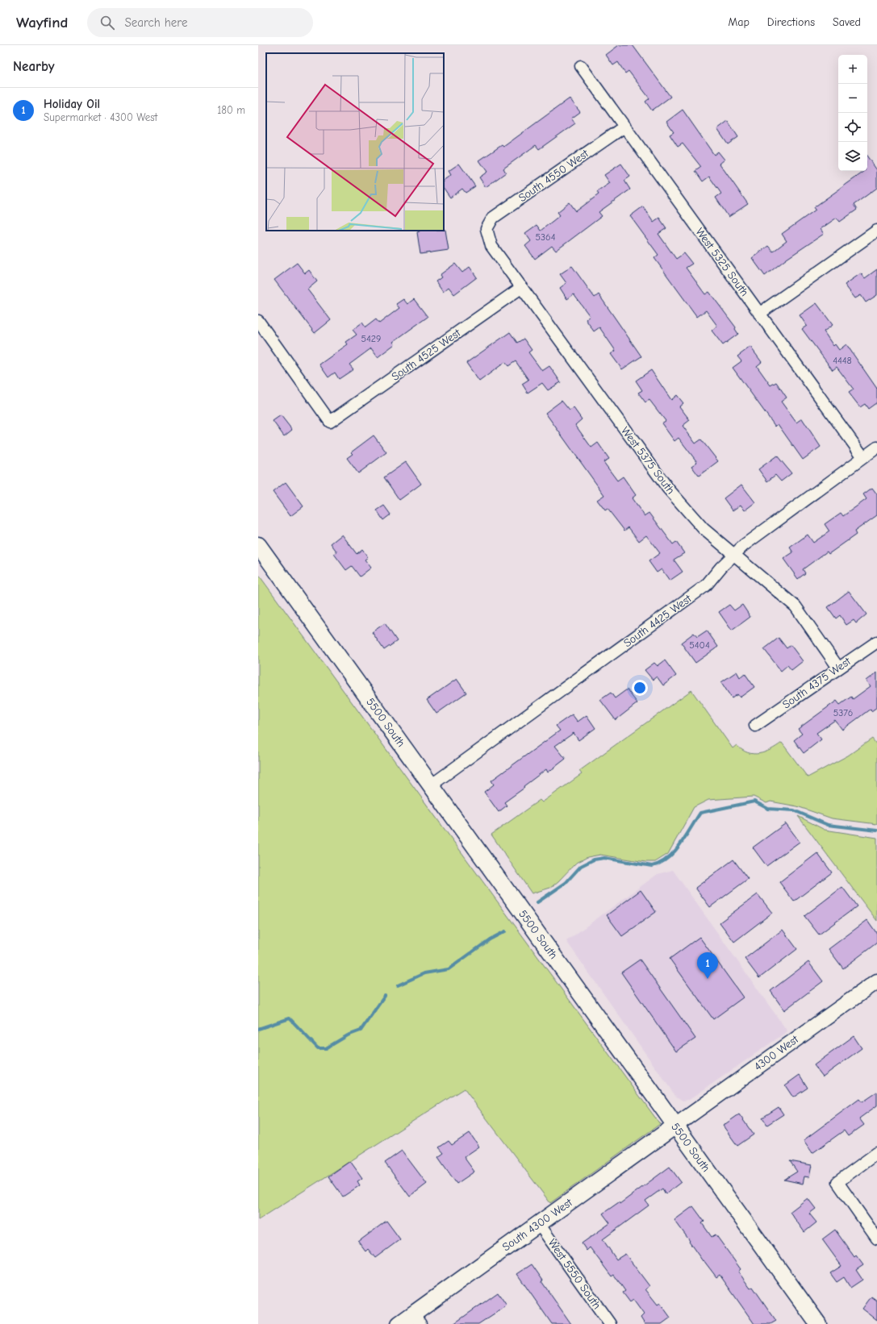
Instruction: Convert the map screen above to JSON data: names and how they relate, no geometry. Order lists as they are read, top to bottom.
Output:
{
  "streets": {
    "main road": ["5500 South", "South 4300 West"],
    "street": [
      "South 4550 West",
      "West 5325 South",
      "South 4525 West",
      "West 5375 South",
      "South 4425 West",
      "South 4375 West",
      "4300 West",
      "West 5550 South"
    ]
  },
  "crossings": [
    ["South 4550 West", "West 5325 South"],
    ["South 4550 West", "West 5375 South"],
    ["West 5325 South", "South 4425 West"],
    ["South 4525 West", "West 5375 South"],
    ["West 5375 South", "South 4425 West"],
    ["West 5375 South", "South 4375 West"],
    ["South 4425 West", "5500 South"],
    ["5500 South", "4300 West"],
    ["5500 South", "South 4300 West"],
    ["4300 West", "South 4300 West"],
    ["South 4300 West", "West 5550 South"]
  ],
  "house_numbers": [
    "5364",
    "5429",
    "4448",
    "5404",
    "5376"
  ],
  "page": {
    "header": "Wayfind",
    "search": "Search here",
    "nav": ["Map", "Directions", "Saved"],
    "heading": "Nearby",
    "map_buttons": ["+", "−"],
    "list": [
      {
        "mark": "1",
        "name": "Holiday Oil",
        "note": "Supermarket · 4300 West",
        "value": "180 m"
      }
    ],
    "pins": "1"
  }
}
